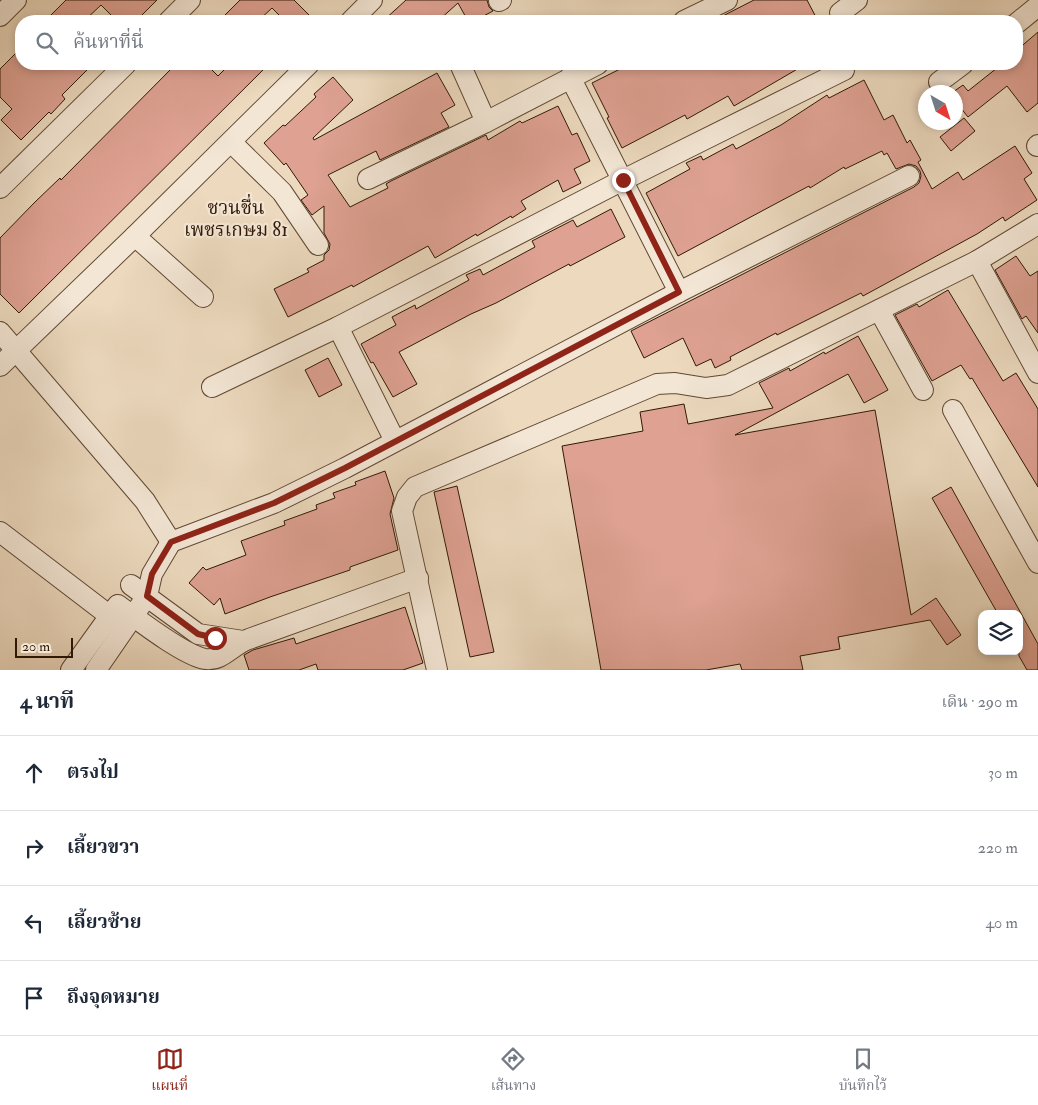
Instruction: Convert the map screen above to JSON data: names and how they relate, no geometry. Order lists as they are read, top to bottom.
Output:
{
  "districts": ["ชวนชื่น เพชรเกษม 81"],
  "scale_bar": "20 m",
  "north": "bottom right",
  "page": {
    "search": "ค้นหาที่นี่",
    "scale": "20 m",
    "heading": ["4 นาที", "เดิน · 290 m"],
    "list": [
      ["ตรงไป", "30 m"],
      ["เลี้ยวขวา", "220 m"],
      ["เลี้ยวซ้าย", "40 m"],
      "ถึงจุดหมาย"
    ],
    "nav": ["แผนที่", "เส้นทาง", "บันทึกไว้"]
  }
}
